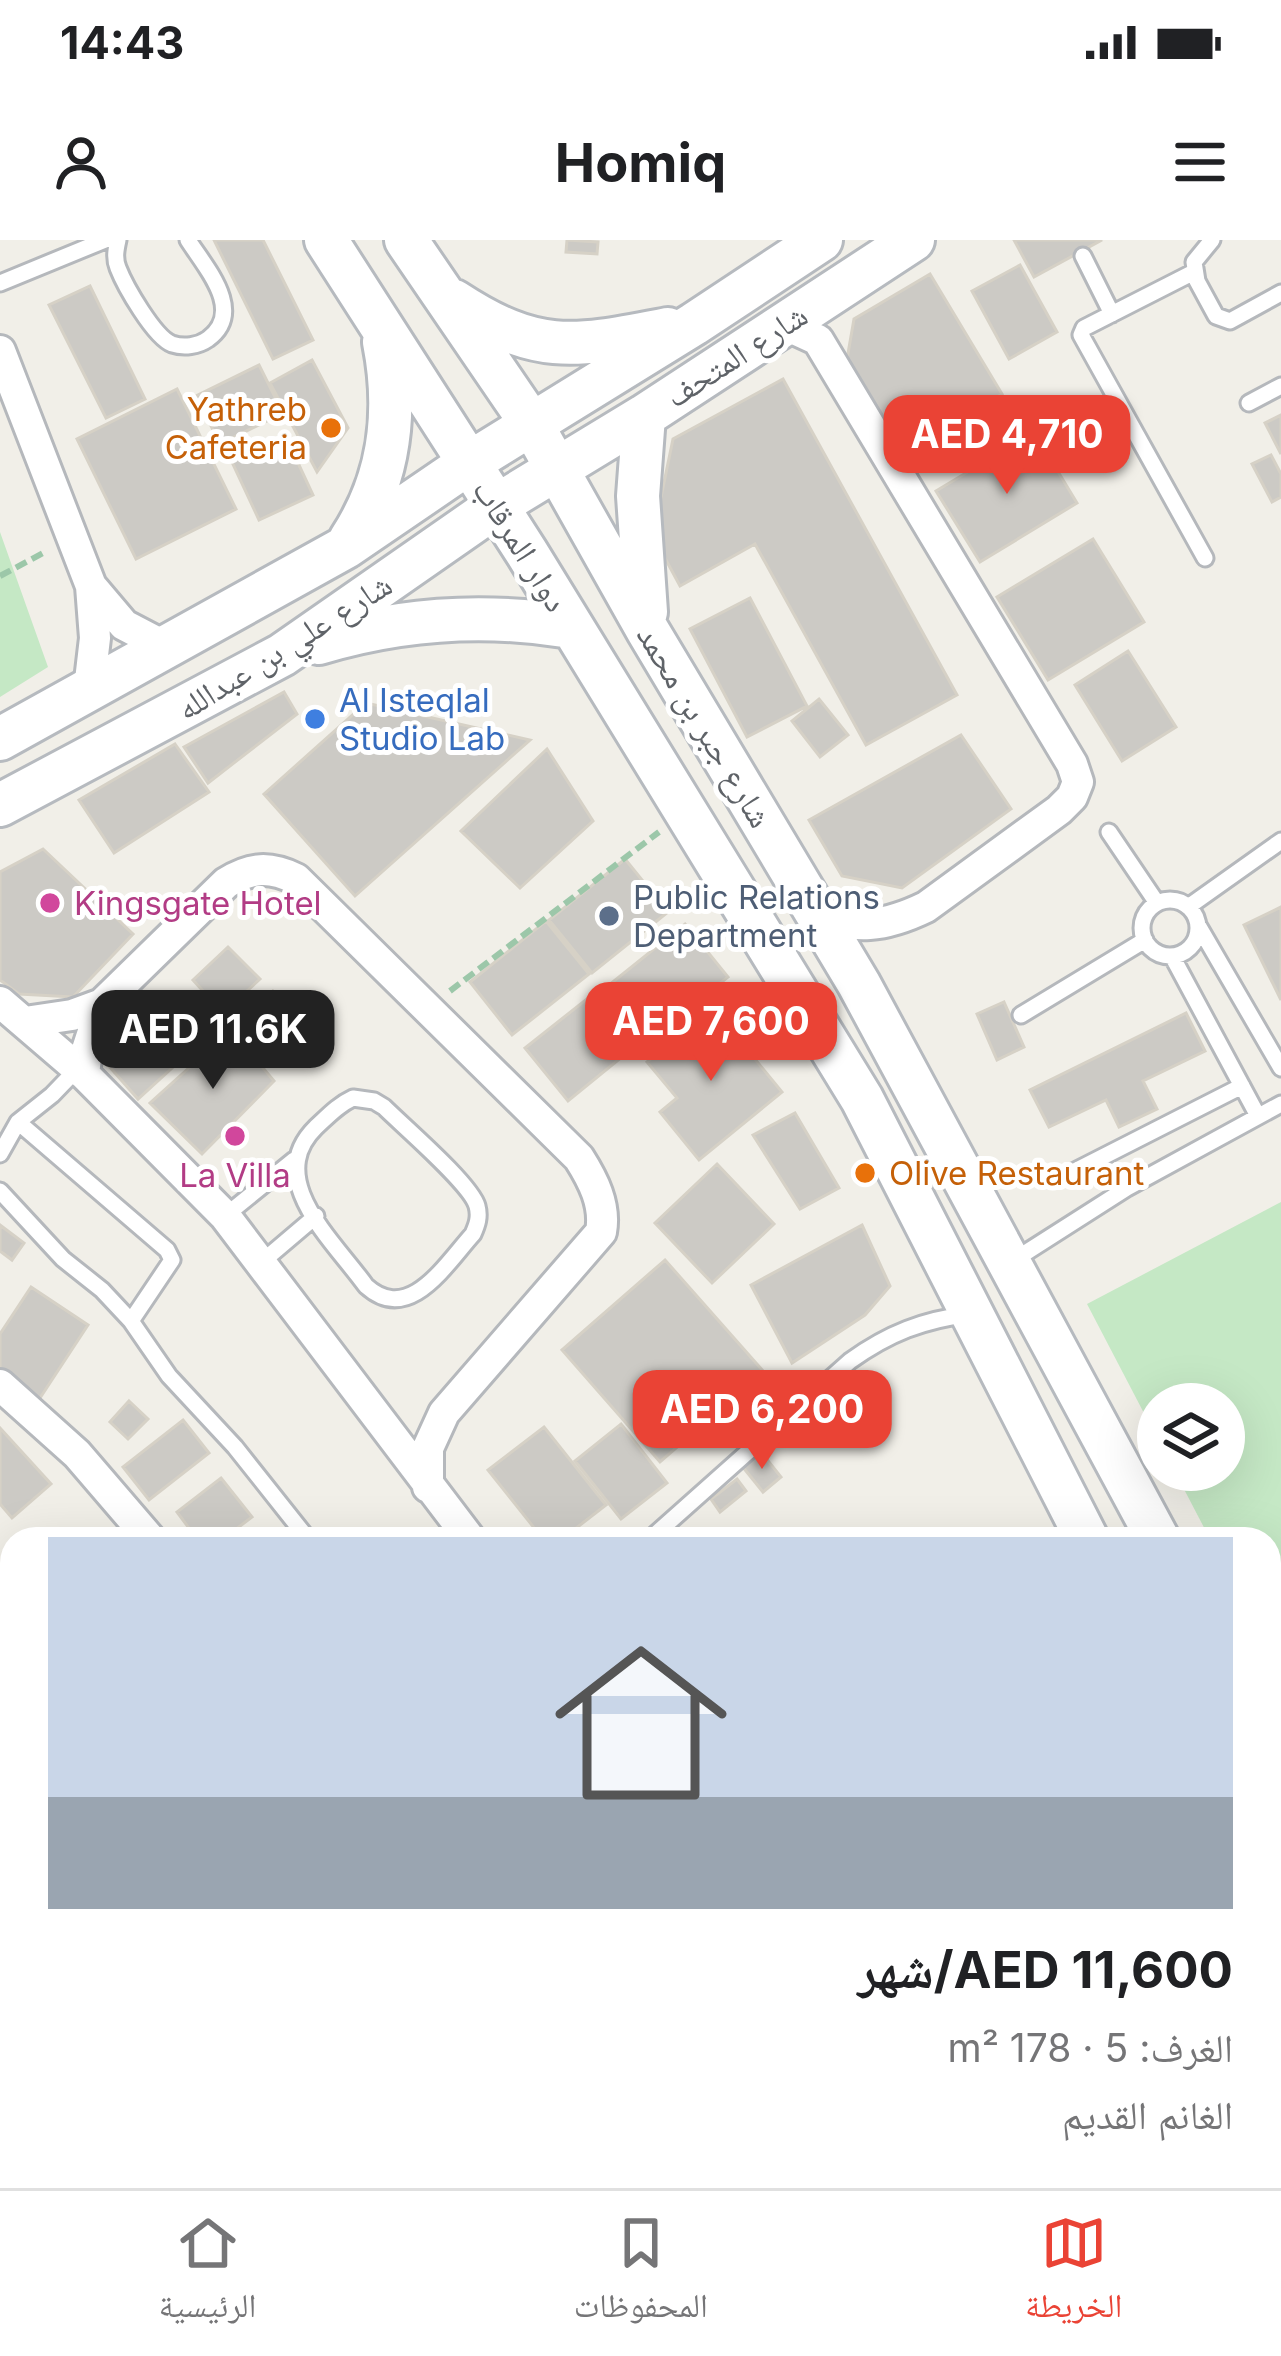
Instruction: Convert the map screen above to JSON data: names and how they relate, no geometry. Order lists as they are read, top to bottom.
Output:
{
  "streets": {
    "street": [
      "شارع المتحف",
      "دوار المرقاب",
      "شارع علي بن عبدالله",
      "شارع جبر بن محمد"
    ]
  },
  "crossings": [
    ["شارع المتحف", "دوار المرقاب"],
    ["شارع المتحف", "شارع علي بن عبدالله"],
    ["شارع المتحف", "شارع جبر بن محمد"],
    ["دوار المرقاب", "شارع علي بن عبدالله"],
    ["دوار المرقاب", "شارع جبر بن محمد"],
    ["شارع علي بن عبدالله", "شارع جبر بن محمد"]
  ],
  "places": [
    "Yathreb Cafeteria",
    "Al Isteqlal Studio Lab",
    "Kingsgate Hotel",
    "Public Relations Department",
    "La Villa",
    "Olive Restaurant"
  ],
  "page": {
    "status": "14:43",
    "header": "Homiq",
    "price": [
      "AED 4,710",
      "AED 7,600",
      "AED 11.6K",
      "AED 6,200"
    ],
    "list": [
      {
        "name": "AED 11,600/شهر",
        "note": "الغرف: 5 · 178 m² · الغانم القديم"
      }
    ],
    "tabs": ["الخريطة", "المحفوظات", "الرئيسية"]
  }
}
